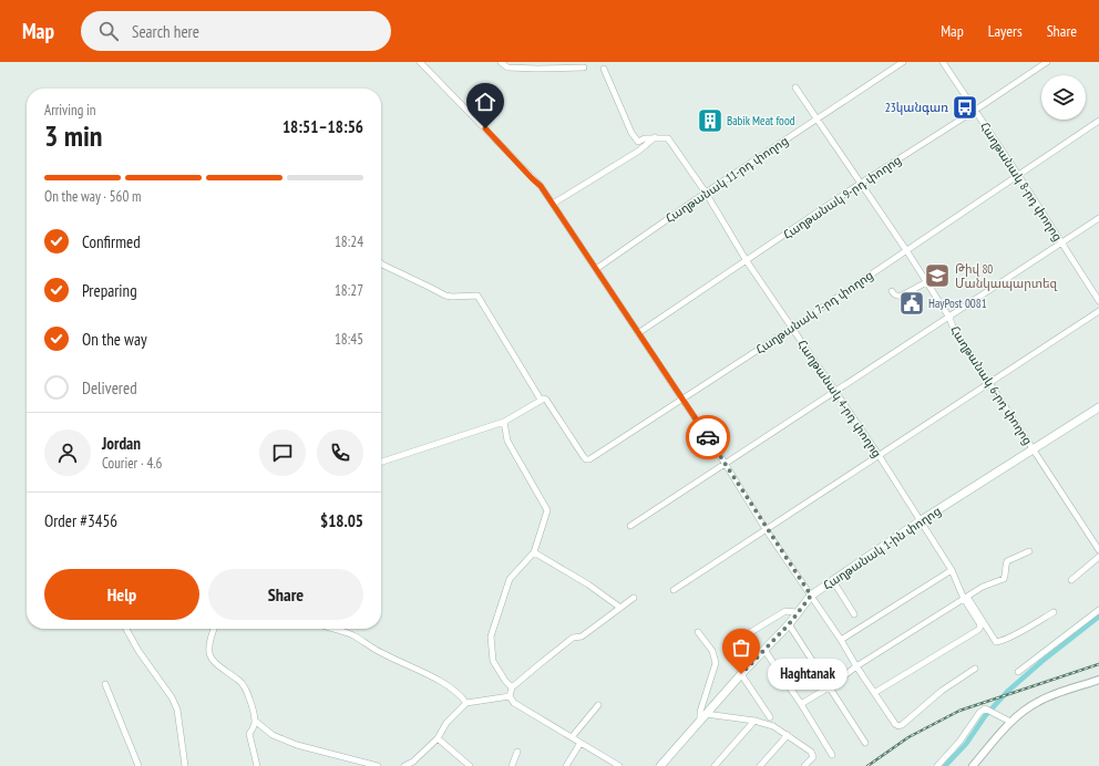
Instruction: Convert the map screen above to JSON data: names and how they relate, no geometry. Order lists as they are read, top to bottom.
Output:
{
  "streets": {
    "main road": ["Հաղթանակ 1-ին փողոց"],
    "street": [
      "Հաղթանակ 11-րդ փողոց",
      "Հաղթանակ 8-րդ փողոց",
      "Հաղթանակ 9-րդ փողոց",
      "Հաղթանակ 7-րդ փողոց",
      "Հաղթանակ 6-րդ փողոց",
      "Հաղթանակ 4-րդ փողոց"
    ]
  },
  "crossings": [
    ["Հաղթանակ 11-րդ փողոց", "Հաղթանակ 6-րդ փողոց"],
    ["Հաղթանակ 11-րդ փողոց", "Հաղթանակ 4-րդ փողոց"],
    ["Հաղթանակ 8-րդ փողոց", "Հաղթանակ 9-րդ փողոց"],
    ["Հաղթանակ 8-րդ փողոց", "Հաղթանակ 7-րդ փողոց"],
    ["Հաղթանակ 9-րդ փողոց", "Հաղթանակ 6-րդ փողոց"],
    ["Հաղթանակ 9-րդ փողոց", "Հաղթանակ 4-րդ փողոց"],
    ["Հաղթանակ 7-րդ փողոց", "Հաղթանակ 6-րդ փողոց"],
    ["Հաղթանակ 7-րդ փողոց", "Հաղթանակ 4-րդ փողոց"],
    ["Հաղթանակ 6-րդ փողոց", "Հաղթանակ 1-ին փողոց"],
    ["Հաղթանակ 4-րդ փողոց", "Հաղթանակ 1-ին փողոց"]
  ],
  "places": {
    "bus stop": ["23կանգառ"],
    "building": ["Babik Meat food"],
    "school or university": ["Թիվ 80 Մանկապարտեզ"],
    "public building": ["HayPost 0081"],
    "other": ["Haghtanak"]
  },
  "page": {
    "header": "Map",
    "search": "Search here",
    "nav": ["Map", "Layers", "Share"],
    "heading": ["3 min", "Arriving in", "18:51–18:56"],
    "panel": [
      "Jordan",
      "Courier · 4.6",
      "Order #3456",
      "$18.05"
    ],
    "bar": "On the way · 560 m",
    "list": [
      ["Confirmed", "18:24"],
      ["Preparing", "18:27"],
      ["On the way", "18:45"],
      "Delivered"
    ],
    "buttons": ["Help", "Share"],
    "bubble": "Haghtanak"
  }
}
